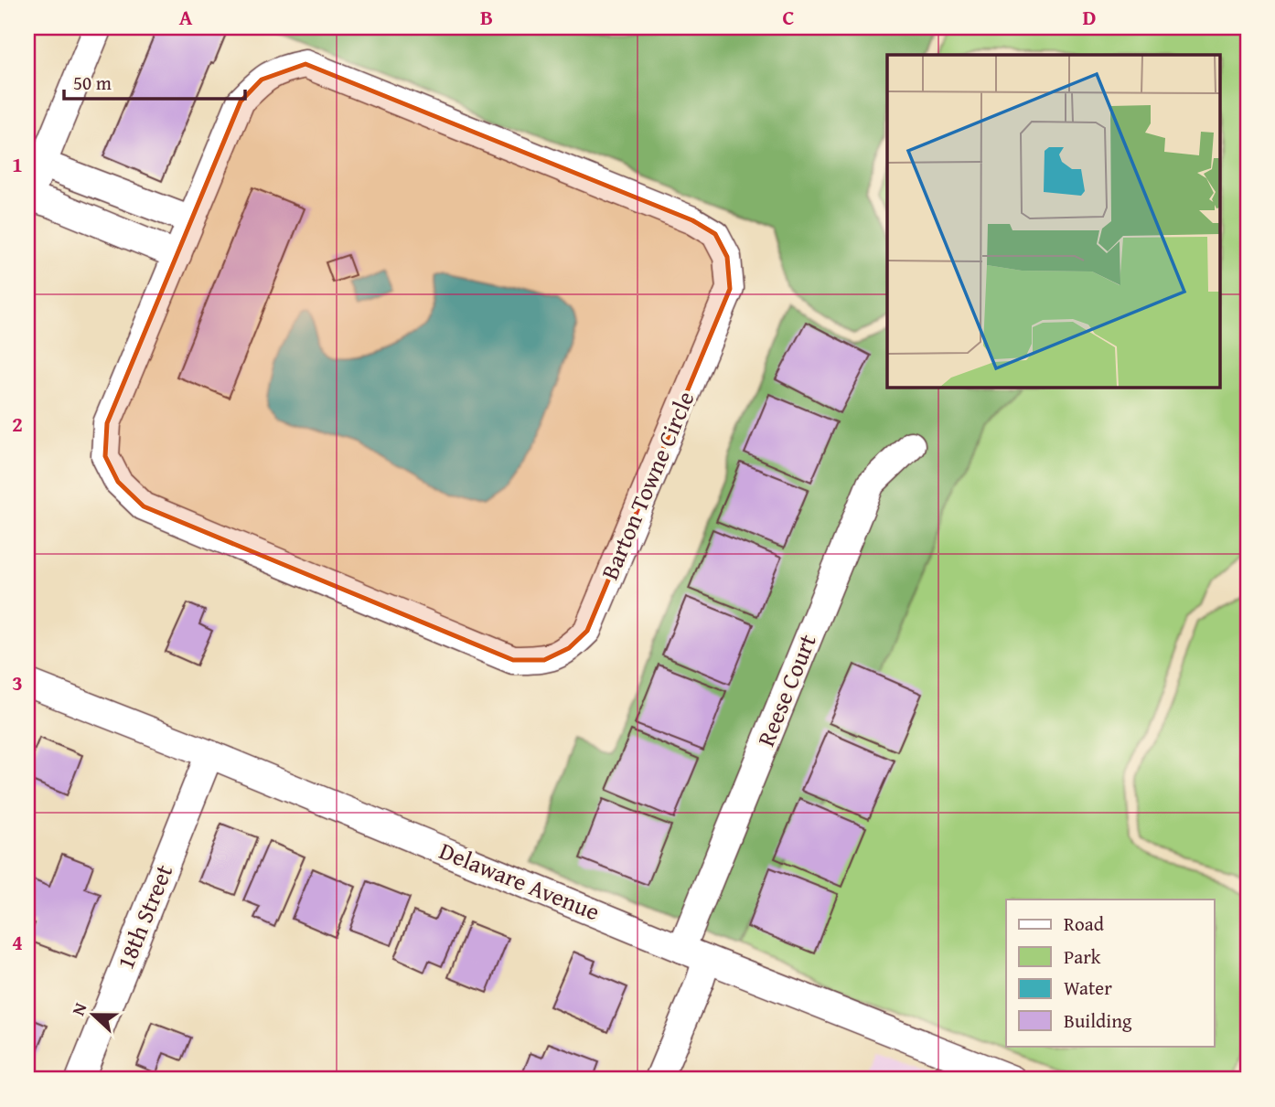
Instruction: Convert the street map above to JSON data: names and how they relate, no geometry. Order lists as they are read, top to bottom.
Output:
{
  "streets": {
    "street": [
      "Barton Towne Circle",
      "Reese Court",
      "Delaware Avenue",
      "18th Street"
    ]
  },
  "crossings": [
    ["Reese Court", "Delaware Avenue"],
    ["Delaware Avenue", "18th Street"]
  ],
  "legend": [
    "Road",
    "Park",
    "Water",
    "Building"
  ],
  "scale_bar": "50 m",
  "north": "left",
  "grid": {
    "columns": [
      "A",
      "B",
      "C",
      "D"
    ],
    "rows": [
      "1",
      "2",
      "3",
      "4"
    ]
  }
}
